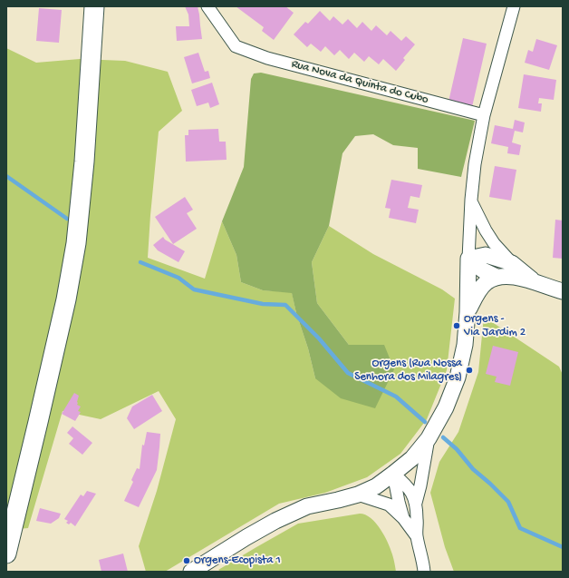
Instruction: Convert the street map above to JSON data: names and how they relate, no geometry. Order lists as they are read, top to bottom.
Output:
{
  "streets": {
    "street": ["Rua Nova da Quinta do Cubo"]
  },
  "places": ["Orgens - Via Jardim 2", "Orgens (Rua Nossa Senhora dos Milagres)", "Orgens-Ecopista 1"]
}
